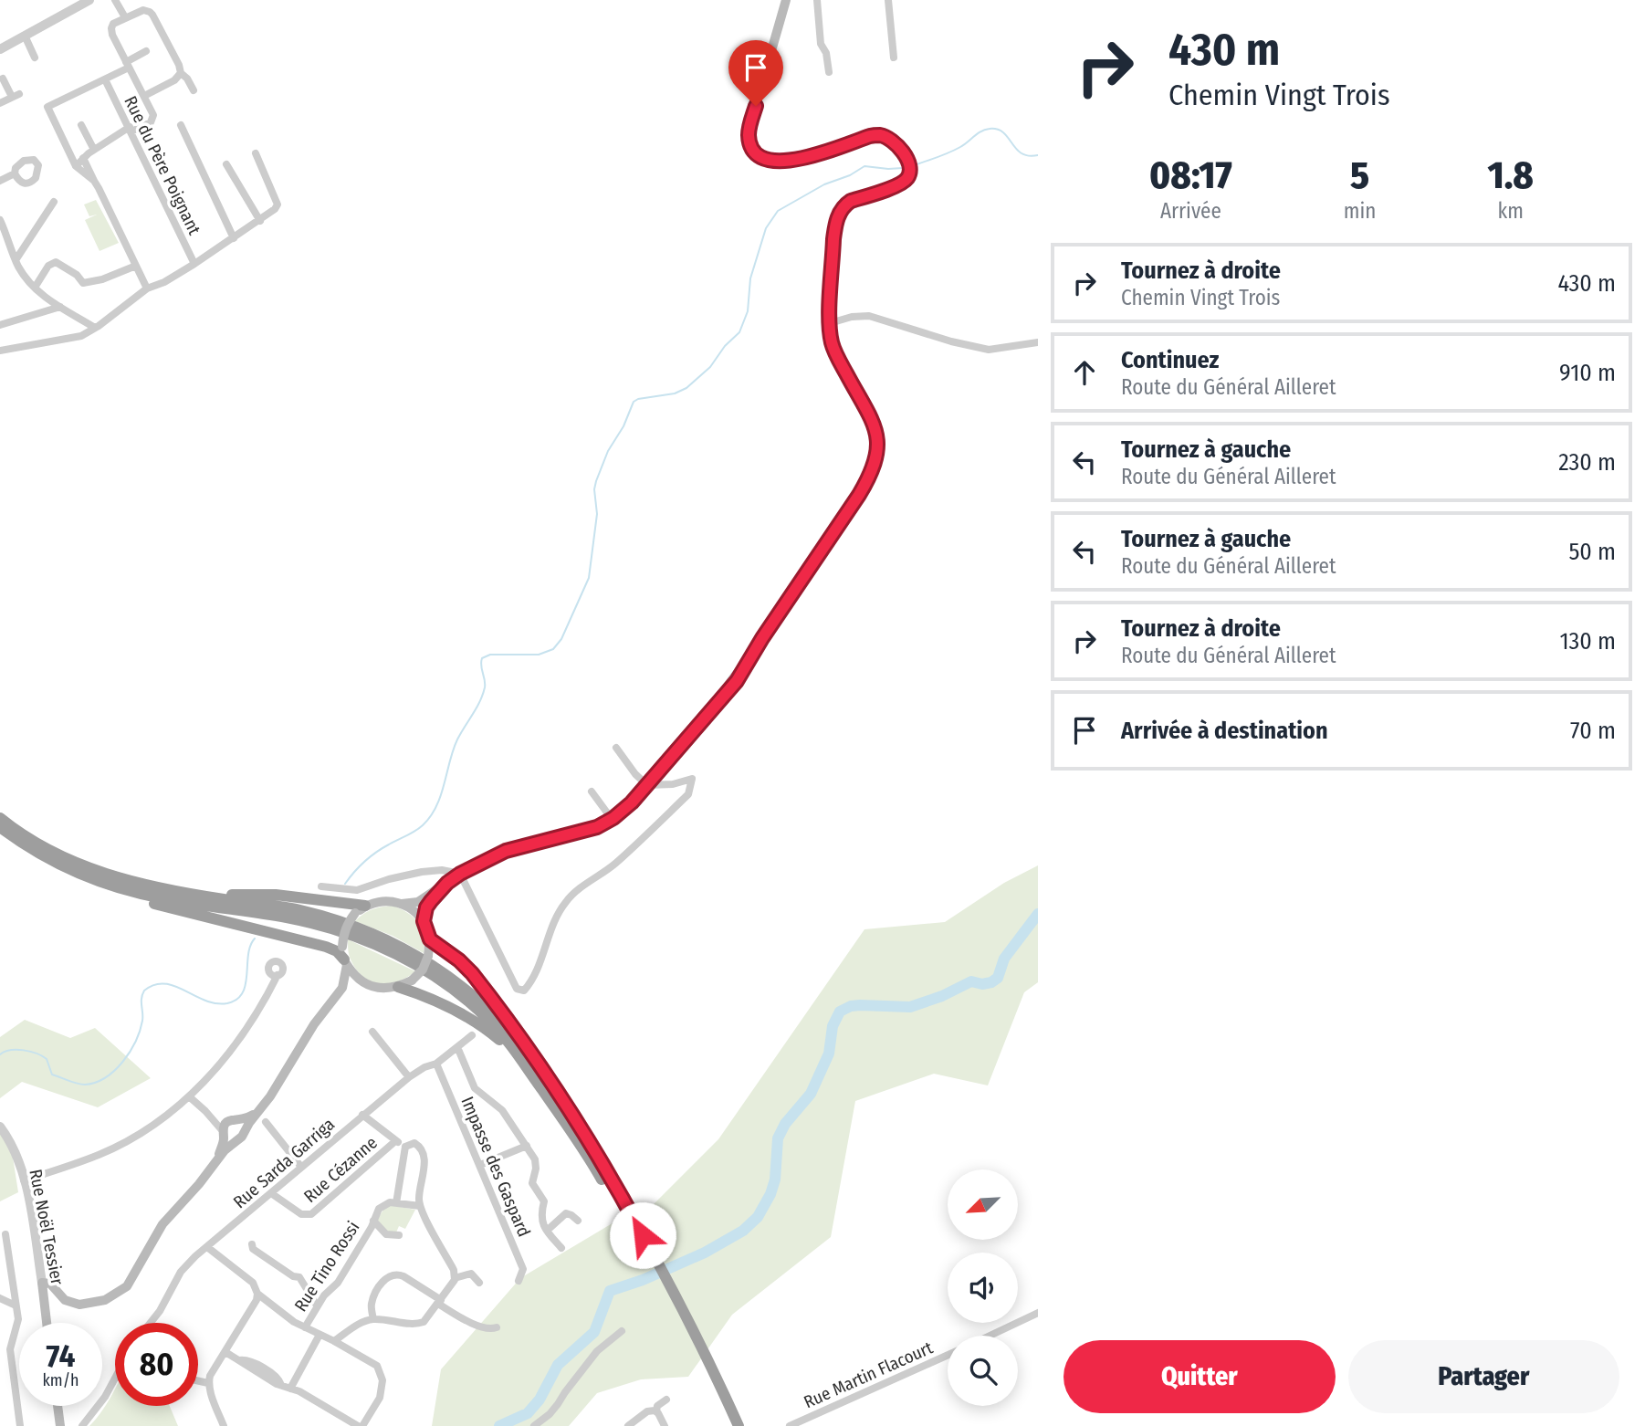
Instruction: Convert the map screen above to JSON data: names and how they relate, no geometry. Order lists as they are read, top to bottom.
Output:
{
  "streets": {
    "main road": ["Rue Noël Tessier"],
    "street": [
      "Rue du Père Poignant",
      "Rue Sarda Garriga",
      "Impasse des Gaspard",
      "Rue Cézanne",
      "Rue Tino Rossi",
      "Rue Martin Flacourt"
    ]
  },
  "crossings": [
    ["Rue Sarda Garriga", "Impasse des Gaspard"],
    ["Rue Sarda Garriga", "Rue Cézanne"]
  ],
  "north": "bottom left",
  "page": {
    "turn": ["430 m", "Chemin Vingt Trois"],
    "eta": [
      "08:17",
      "Arrivée",
      "5",
      "min",
      "1.8",
      "km"
    ],
    "list": [
      {
        "name": "Tournez à droite",
        "note": "Chemin Vingt Trois",
        "value": "430 m"
      },
      {
        "name": "Continuez",
        "note": "Route du Général Ailleret",
        "value": "910 m"
      },
      {
        "name": "Tournez à gauche",
        "note": "Route du Général Ailleret",
        "value": "230 m"
      },
      {
        "name": "Tournez à gauche",
        "note": "Route du Général Ailleret",
        "value": "50 m"
      },
      {
        "name": "Tournez à droite",
        "note": "Route du Général Ailleret",
        "value": "130 m"
      },
      {
        "name": "Arrivée à destination",
        "value": "70 m"
      }
    ],
    "speed": "74 km/h",
    "limit": "80",
    "buttons": ["Quitter", "Partager"]
  }
}
